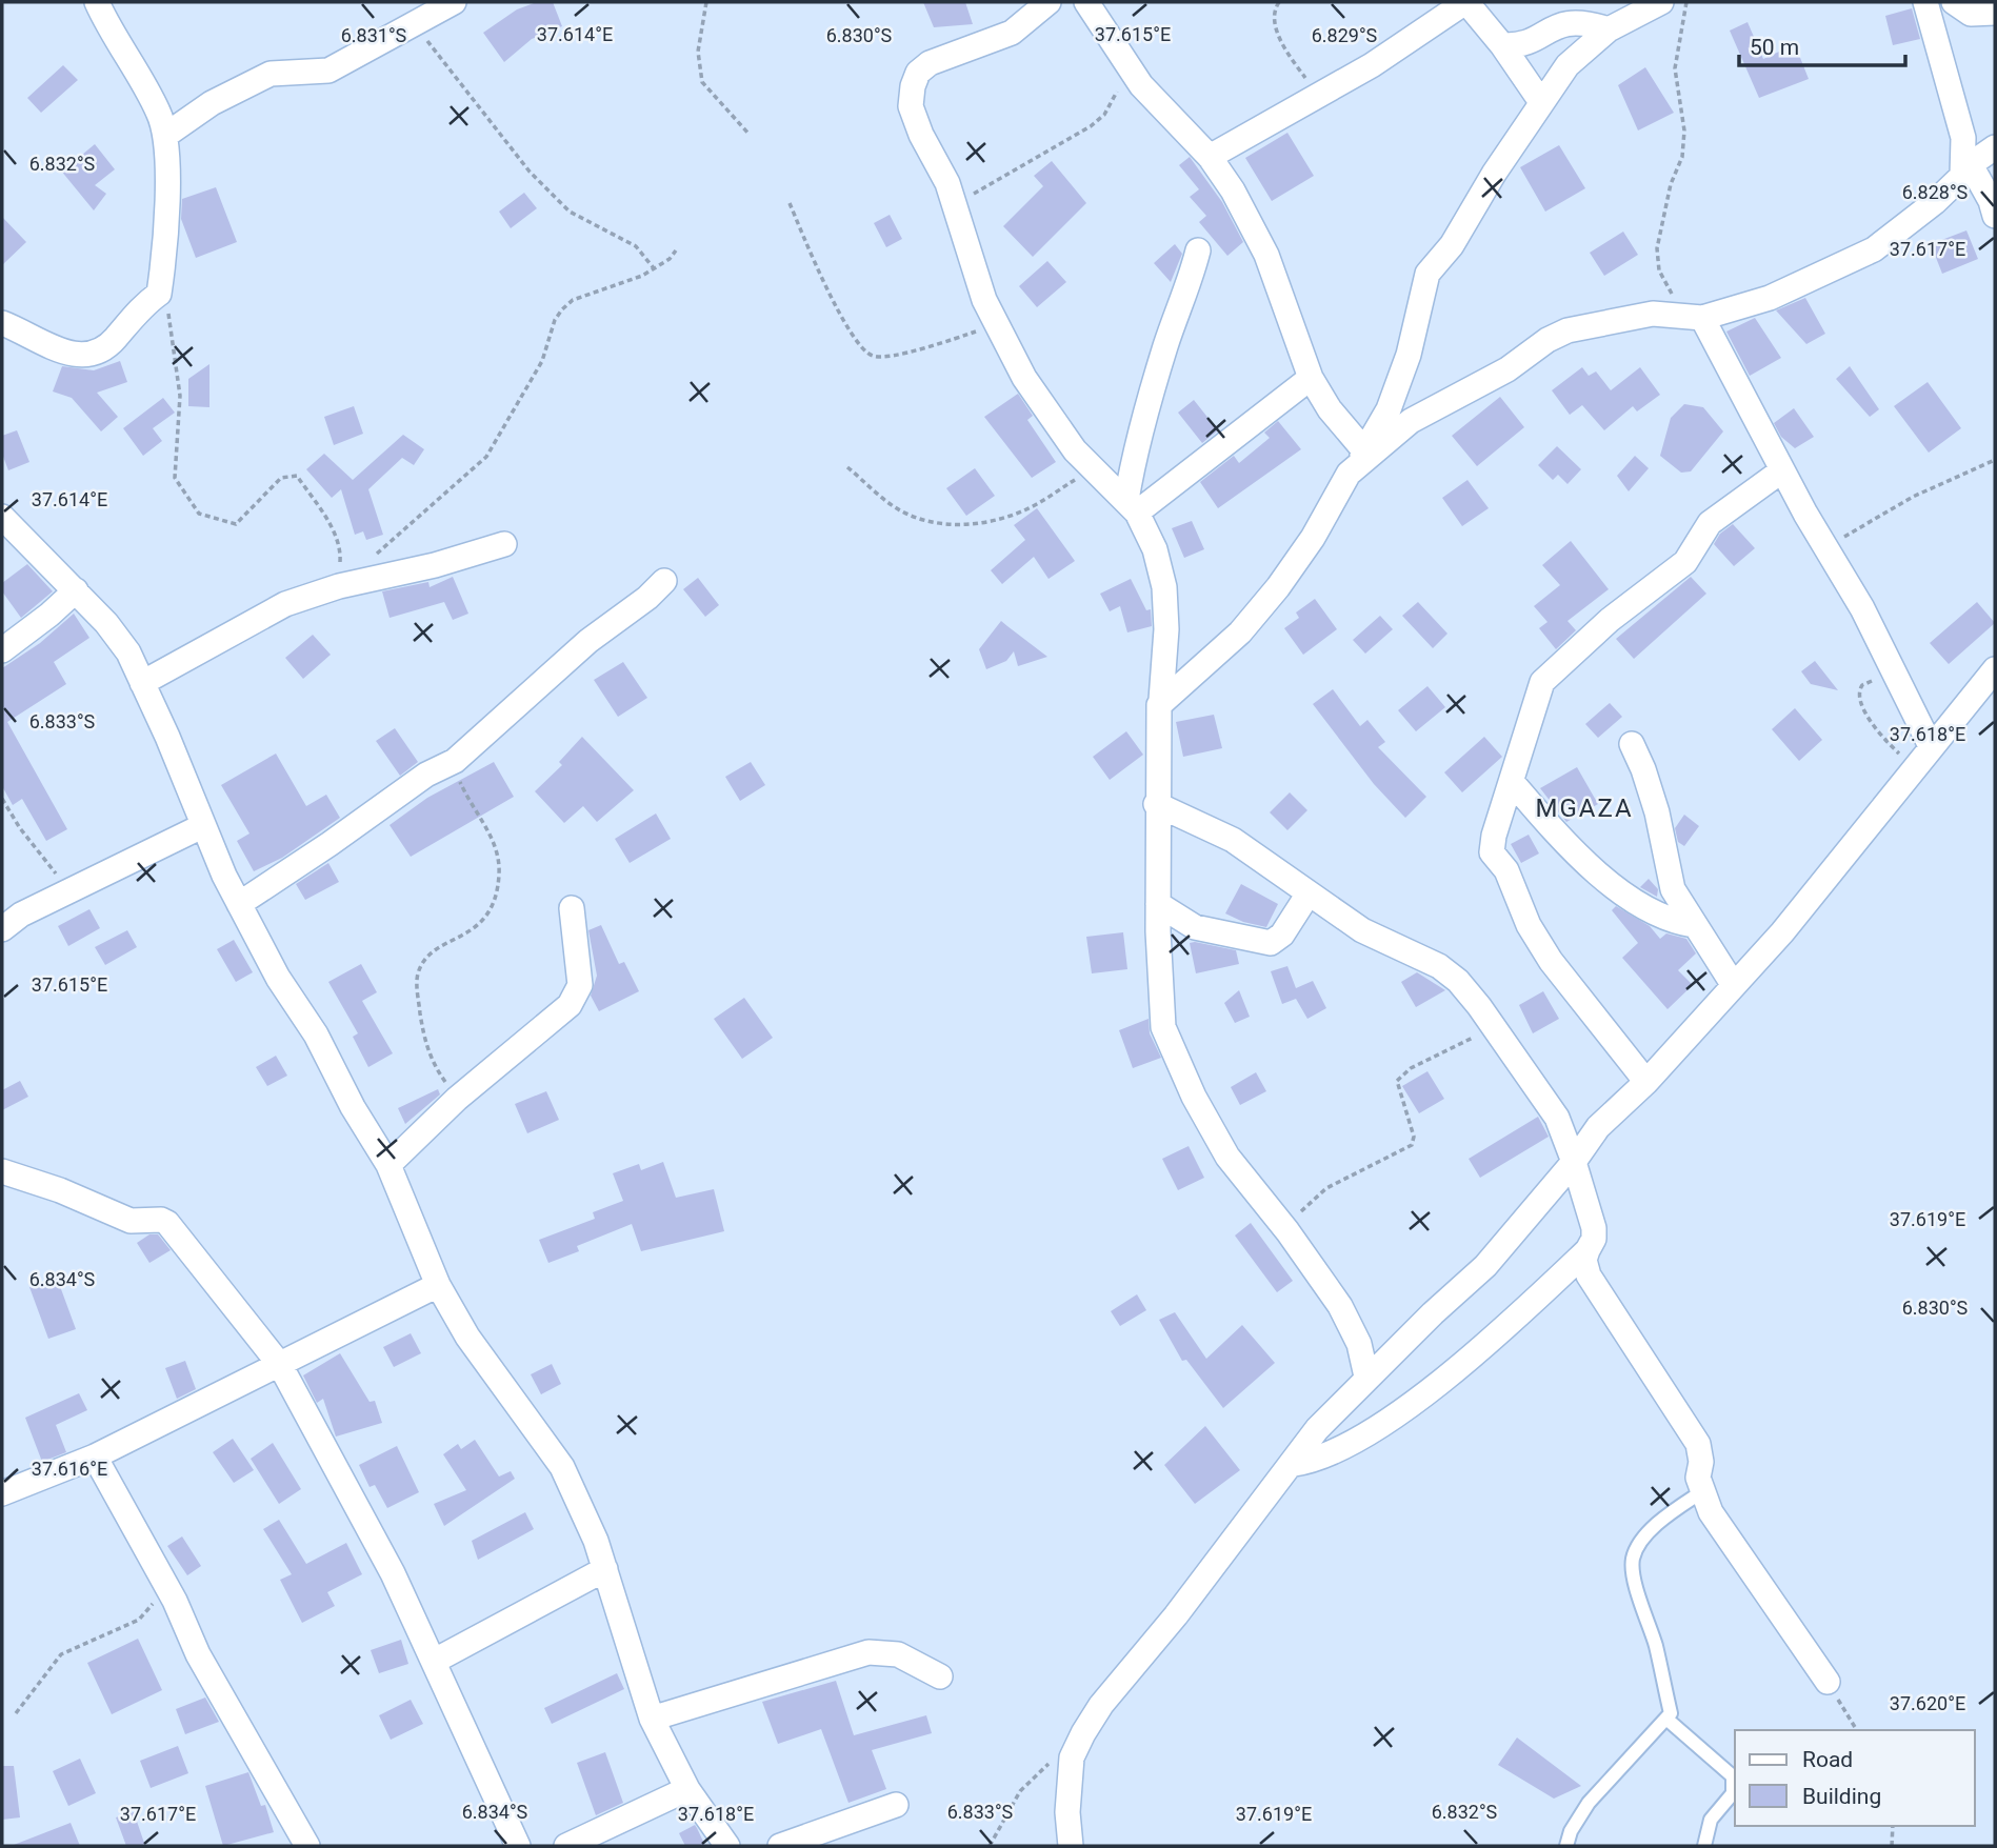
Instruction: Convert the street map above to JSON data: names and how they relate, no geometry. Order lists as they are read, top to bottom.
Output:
{
  "districts": ["MGAZA"],
  "legend": ["Road", "Building"],
  "scale_bar": "50 m",
  "coordinates": [
    "37.614°E",
    "37.615°E",
    "6.831°S",
    "6.830°S",
    "6.829°S",
    "6.832°S",
    "6.828°S",
    "37.617°E",
    "6.833°S",
    "37.618°E",
    "37.619°E",
    "6.834°S",
    "37.616°E",
    "37.620°E"
  ]
}
